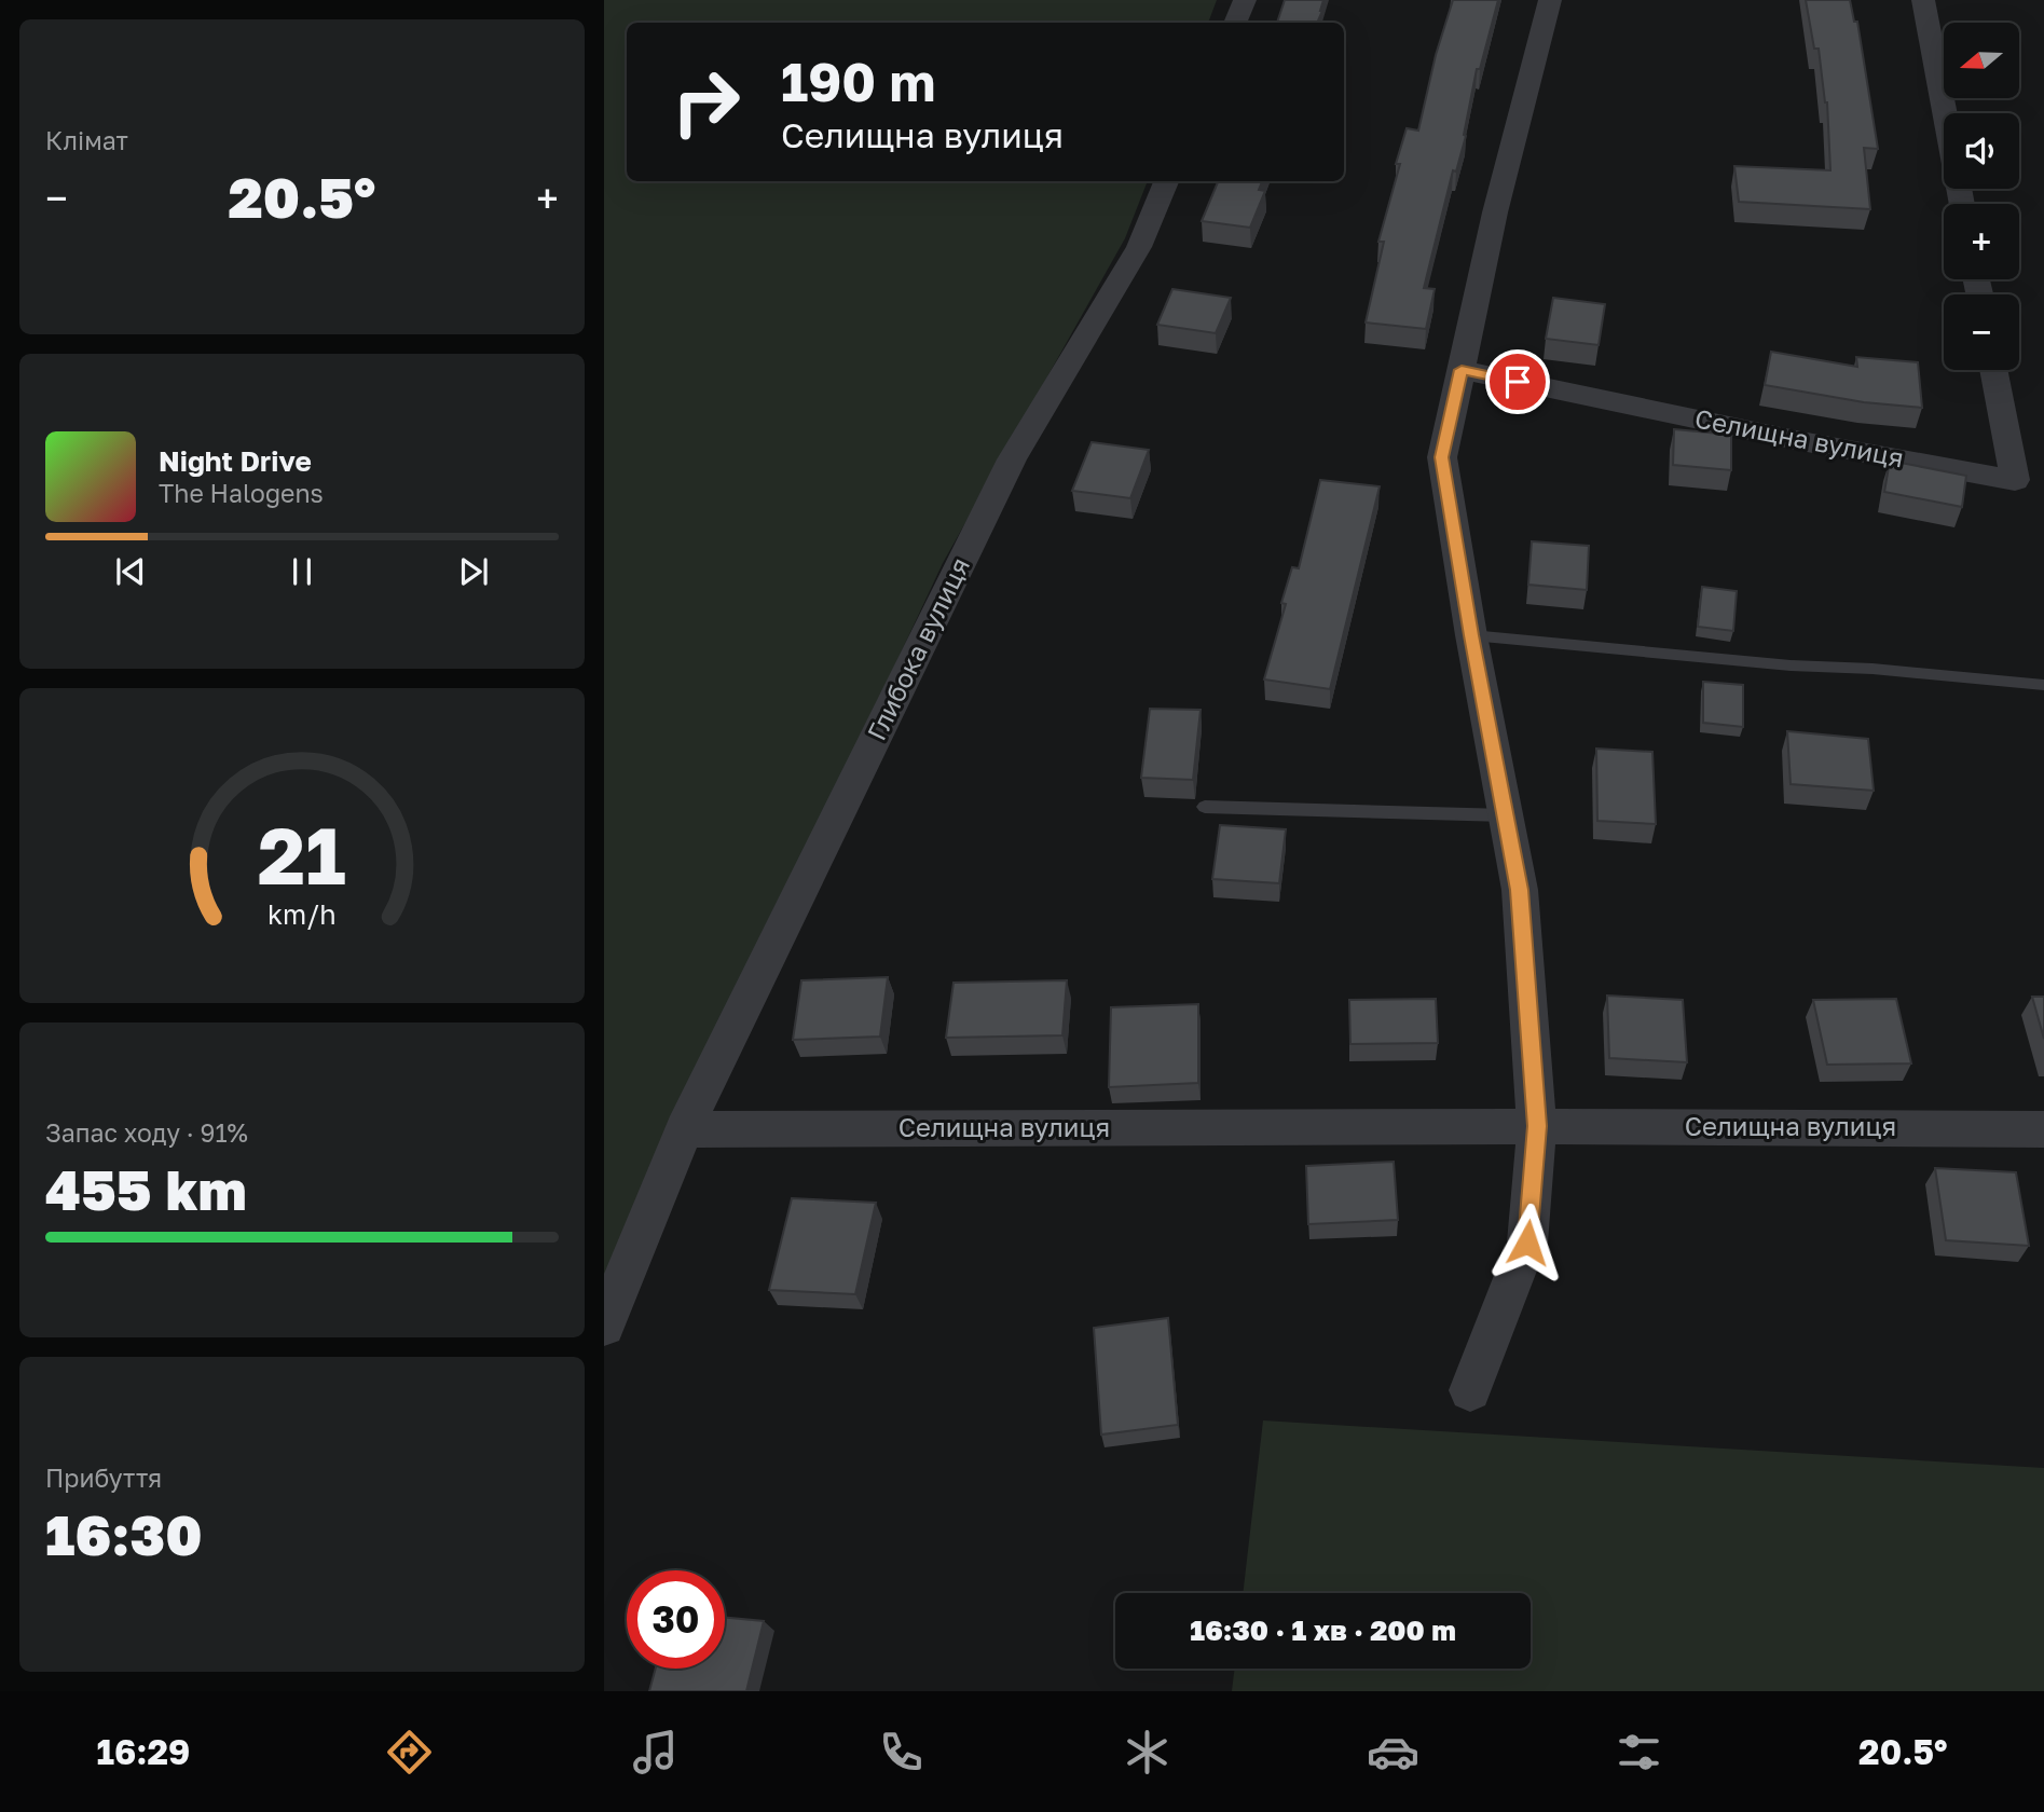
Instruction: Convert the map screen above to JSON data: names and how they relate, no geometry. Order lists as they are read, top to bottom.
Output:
{
  "streets": {
    "street": ["Селищна вулиця", "Глибока вулиця"]
  },
  "crossings": [
    ["Селищна вулиця", "Глибока вулиця"]
  ],
  "north": "left",
  "page": {
    "tile": [
      "Клімат",
      ["Запас ходу · 91%", "455 km"],
      ["Прибуття", "16:30"]
    ],
    "map_buttons": ["+", "−"],
    "turn": ["190 m", "Селищна вулиця"],
    "heat": ["−", "20.5°", "+"],
    "song": ["Night Drive", "The Halogens"],
    "limit": "30",
    "trip": "16:30 · 1 хв · 200 m",
    "tabs": ["16:29", "20.5°"],
    "gauge": ["21", "km/h"]
  }
}
